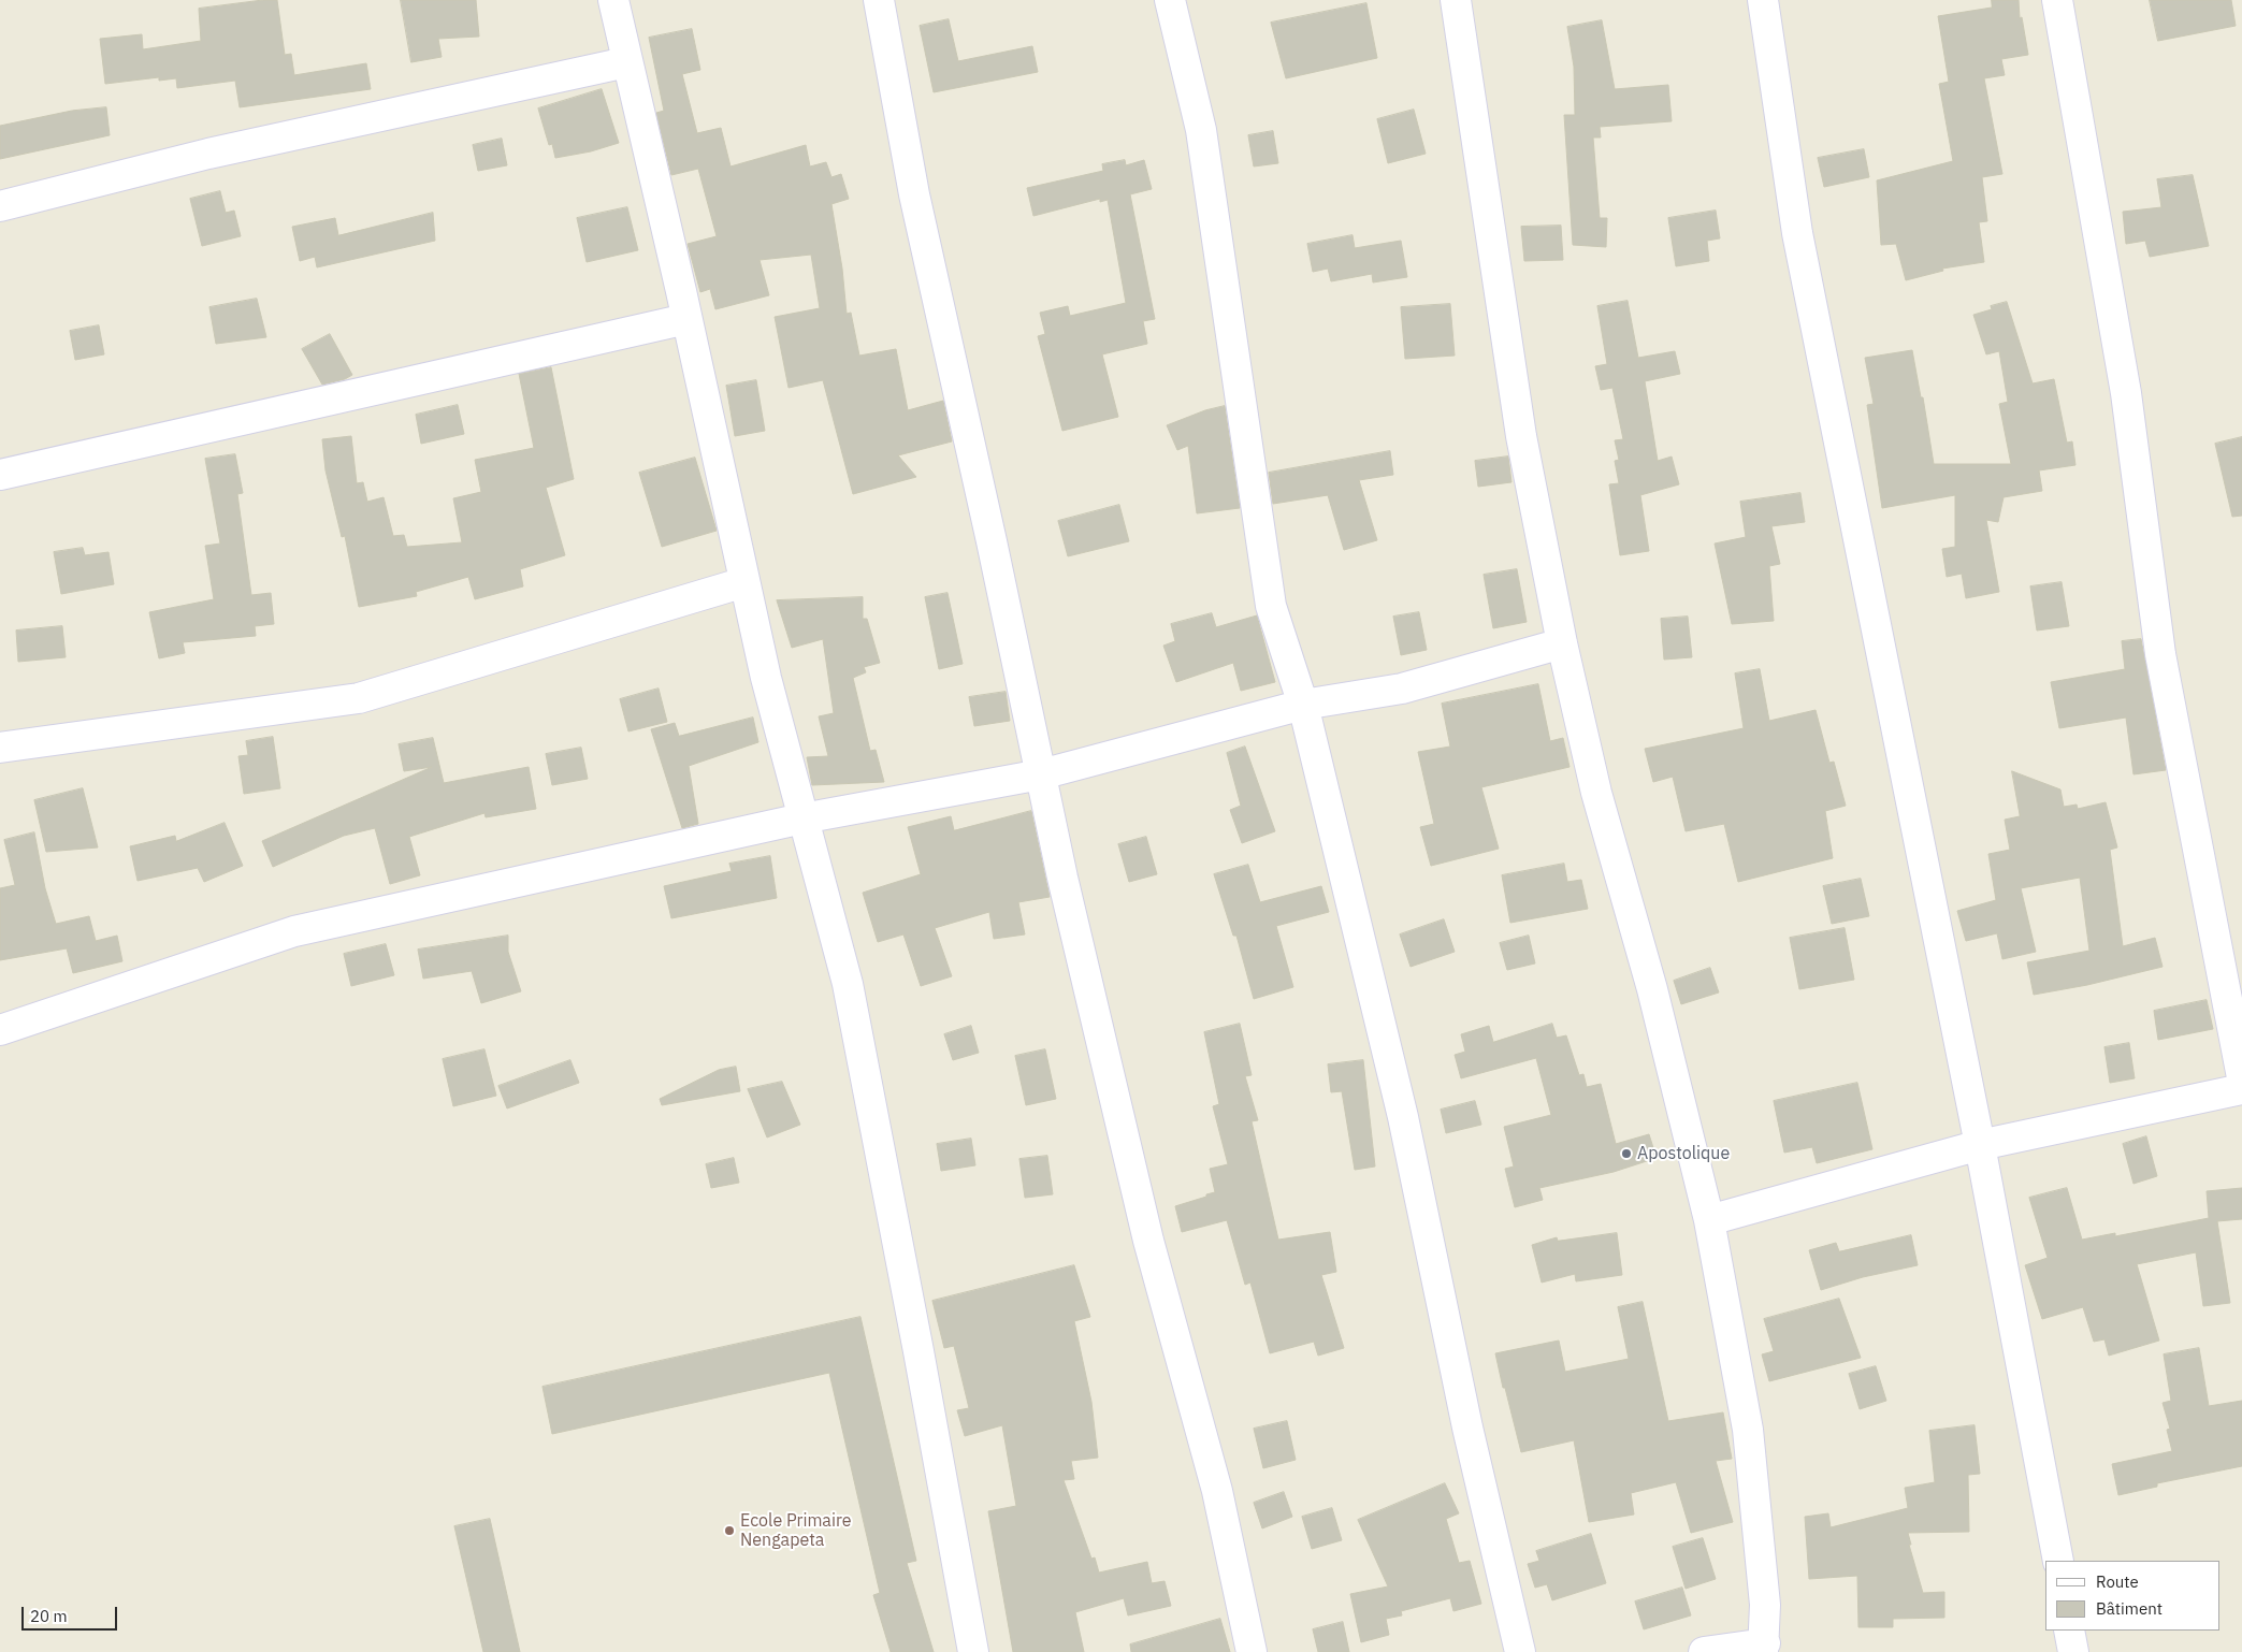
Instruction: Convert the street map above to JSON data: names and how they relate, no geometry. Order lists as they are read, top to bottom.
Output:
{
  "places": ["Apostolique", "Ecole Primaire Nengapeta"],
  "legend": ["Route", "Bâtiment"],
  "scale_bar": "20 m"
}
